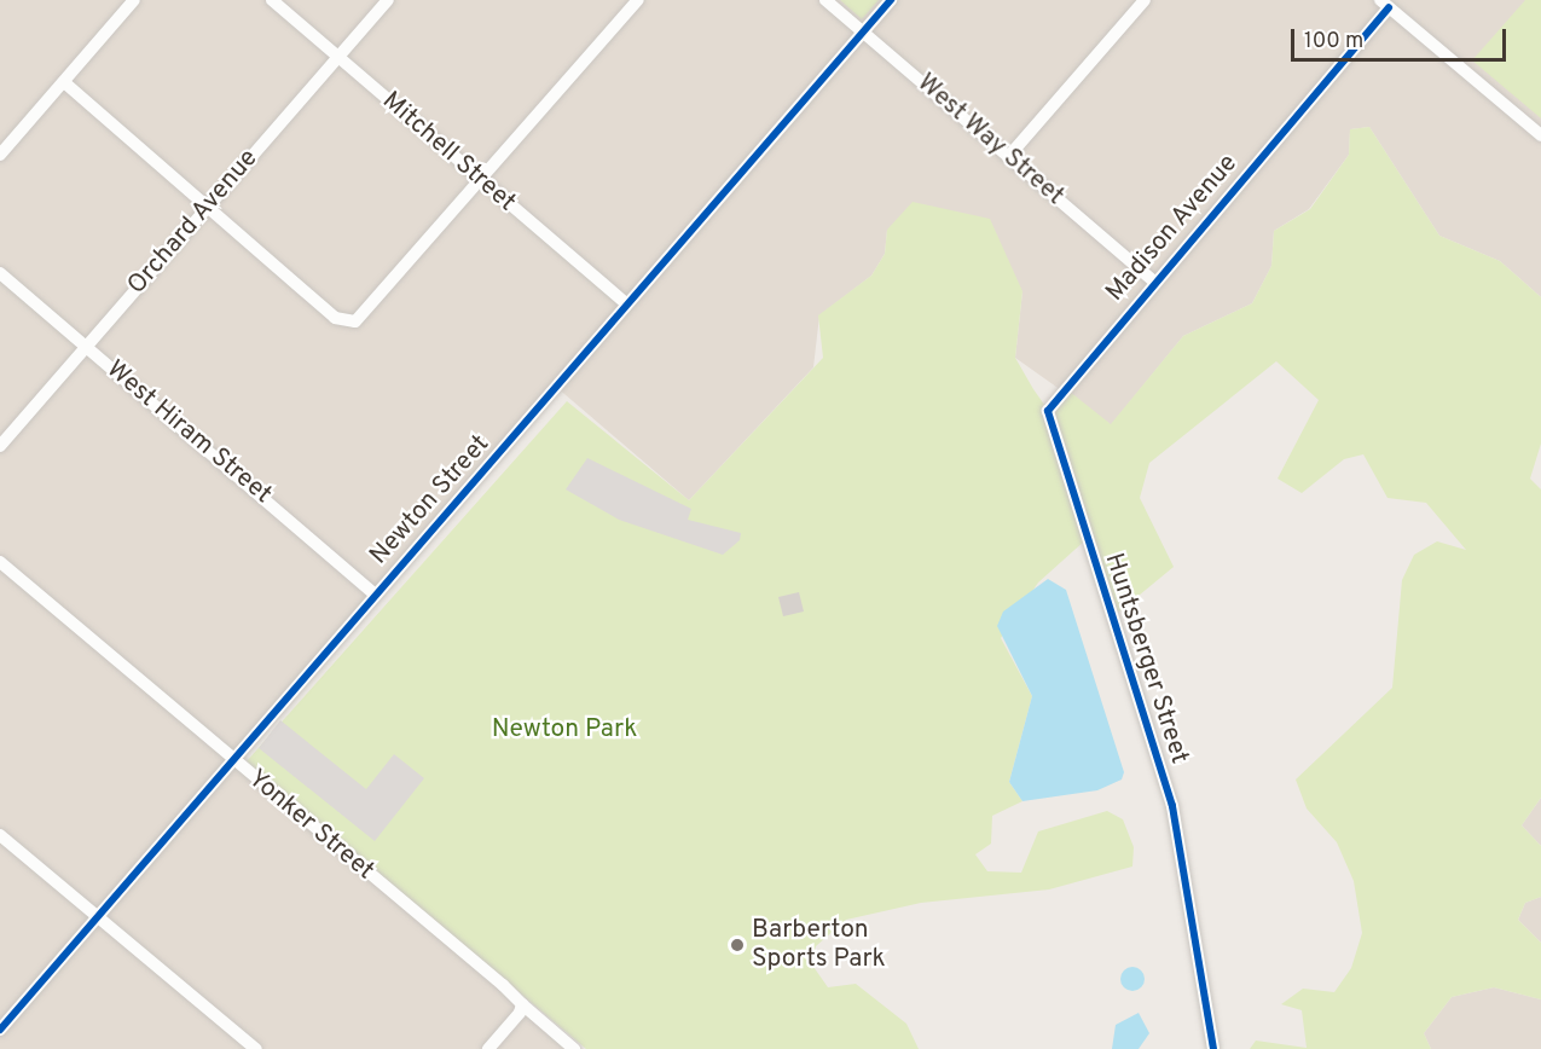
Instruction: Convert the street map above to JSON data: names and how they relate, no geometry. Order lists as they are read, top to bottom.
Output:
{
  "streets": {
    "street": [
      "West Way Street",
      "Mitchell Street",
      "Orchard Avenue",
      "Madison Avenue",
      "West Hiram Street",
      "Newton Street",
      "Huntsberger Street",
      "Yonker Street"
    ]
  },
  "crossings": [
    ["West Way Street", "Madison Avenue"],
    ["West Way Street", "Newton Street"],
    ["Mitchell Street", "Orchard Avenue"],
    ["Mitchell Street", "Newton Street"],
    ["Orchard Avenue", "West Hiram Street"],
    ["Madison Avenue", "Huntsberger Street"],
    ["West Hiram Street", "Newton Street"],
    ["Newton Street", "Yonker Street"]
  ],
  "parks": ["Newton Park"],
  "places": ["Barberton Sports Park"],
  "scale_bar": "100 m"
}
